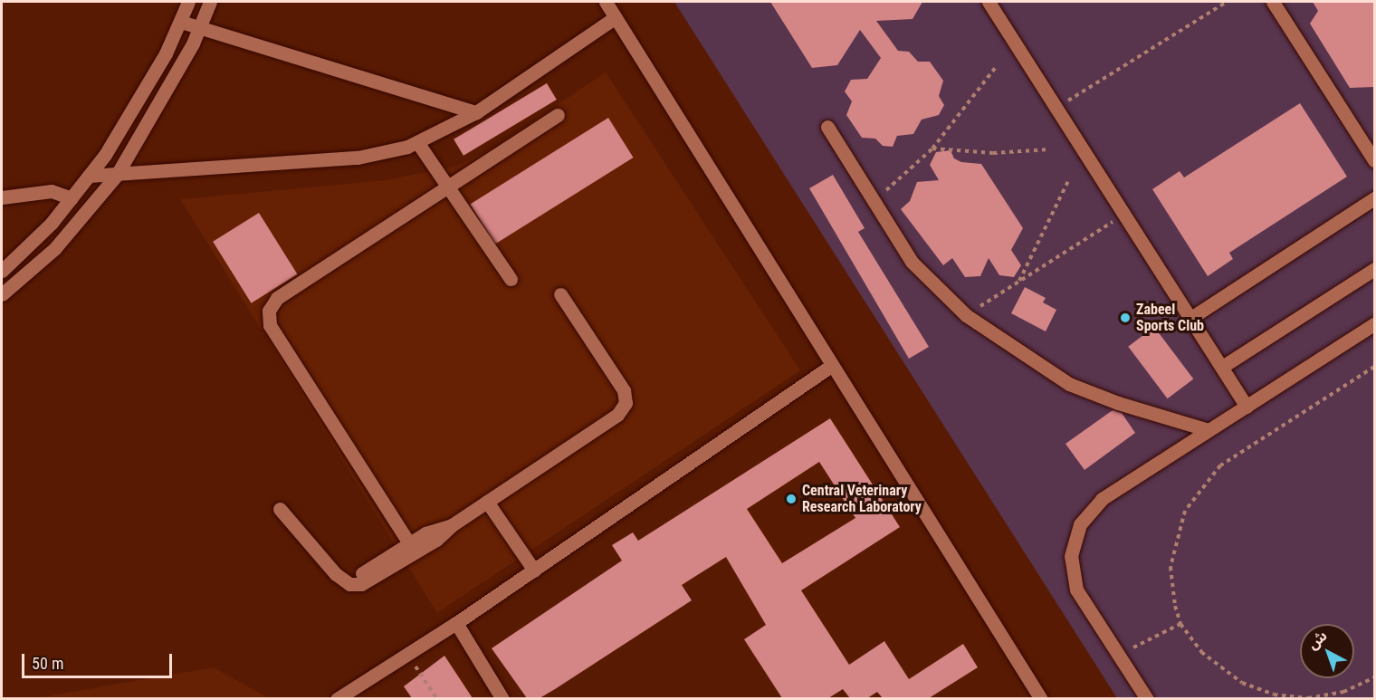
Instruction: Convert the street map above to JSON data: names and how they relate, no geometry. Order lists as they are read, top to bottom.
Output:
{
  "places": ["Zabeel Sports Club", "Central Veterinary Research Laboratory"],
  "scale_bar": "50 m",
  "north": "top left"
}
